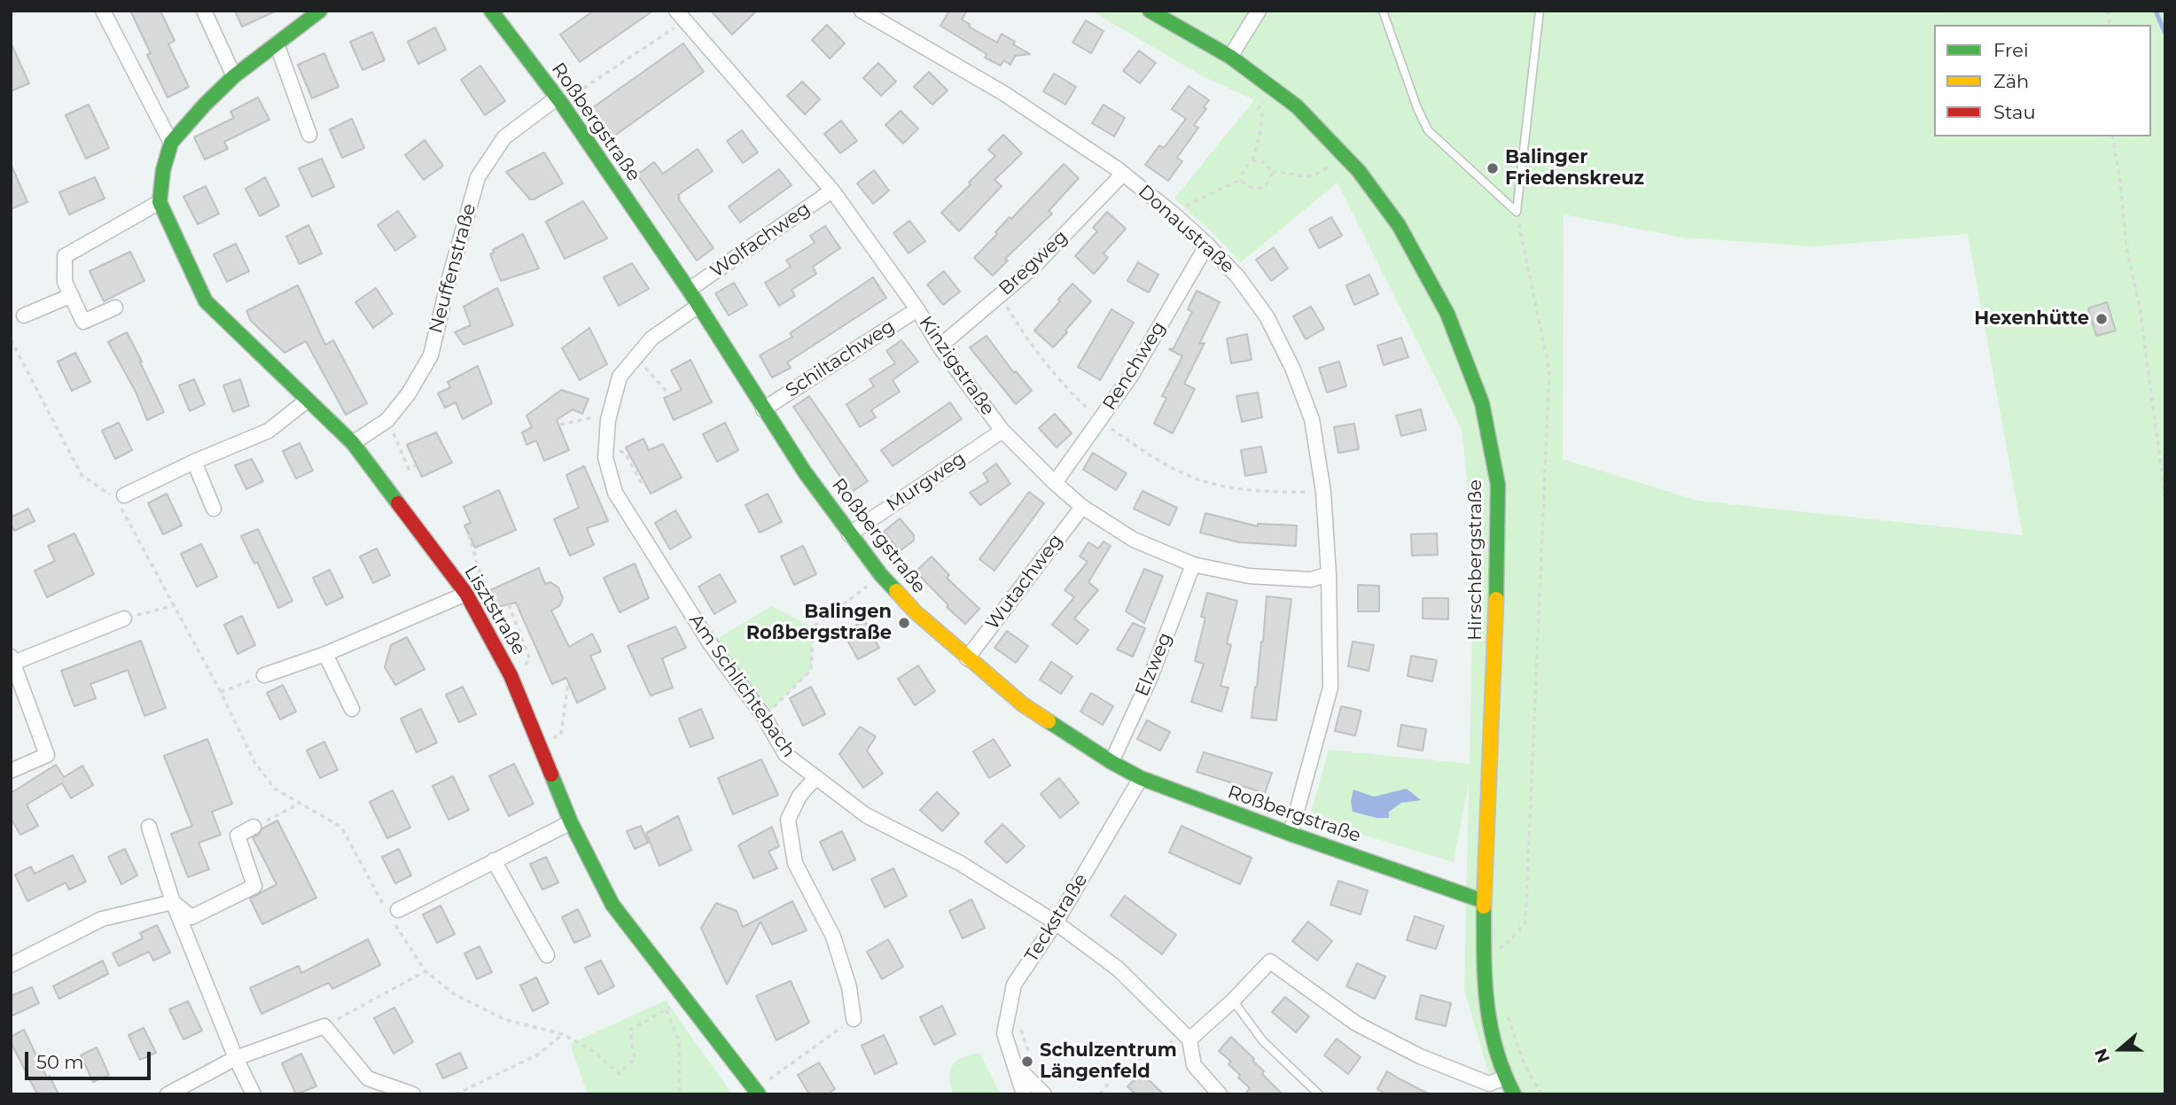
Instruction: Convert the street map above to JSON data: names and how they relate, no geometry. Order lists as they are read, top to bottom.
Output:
{
  "streets": {
    "street": [
      "Roßbergstraße",
      "Donaustraße",
      "Wolfachweg",
      "Bregweg",
      "Neuffenstraße",
      "Schiltachweg",
      "Kinzigstraße",
      "Renchweg",
      "Murgweg",
      "Hirschbergstraße",
      "Wutachweg",
      "Lisztstraße",
      "Elzweg",
      "Am Schlichtebach",
      "Teckstraße"
    ]
  },
  "crossings": [
    ["Roßbergstraße", "Donaustraße"],
    ["Roßbergstraße", "Wolfachweg"],
    ["Roßbergstraße", "Neuffenstraße"],
    ["Roßbergstraße", "Schiltachweg"],
    ["Roßbergstraße", "Murgweg"],
    ["Roßbergstraße", "Hirschbergstraße"],
    ["Roßbergstraße", "Wutachweg"],
    ["Roßbergstraße", "Elzweg"],
    ["Roßbergstraße", "Am Schlichtebach"],
    ["Roßbergstraße", "Teckstraße"],
    ["Donaustraße", "Bregweg"],
    ["Donaustraße", "Kinzigstraße"],
    ["Donaustraße", "Renchweg"],
    ["Wolfachweg", "Kinzigstraße"],
    ["Bregweg", "Kinzigstraße"],
    ["Neuffenstraße", "Lisztstraße"],
    ["Schiltachweg", "Kinzigstraße"],
    ["Kinzigstraße", "Renchweg"],
    ["Kinzigstraße", "Murgweg"],
    ["Kinzigstraße", "Wutachweg"],
    ["Kinzigstraße", "Elzweg"],
    ["Am Schlichtebach", "Teckstraße"]
  ],
  "places": [
    "Balinger Friedenskreuz",
    "Hexenhütte",
    "Balingen Roßbergstraße",
    "Schulzentrum Längenfeld"
  ],
  "legend": ["Frei", "Zäh", "Stau"],
  "scale_bar": "50 m",
  "north": "left"
}
